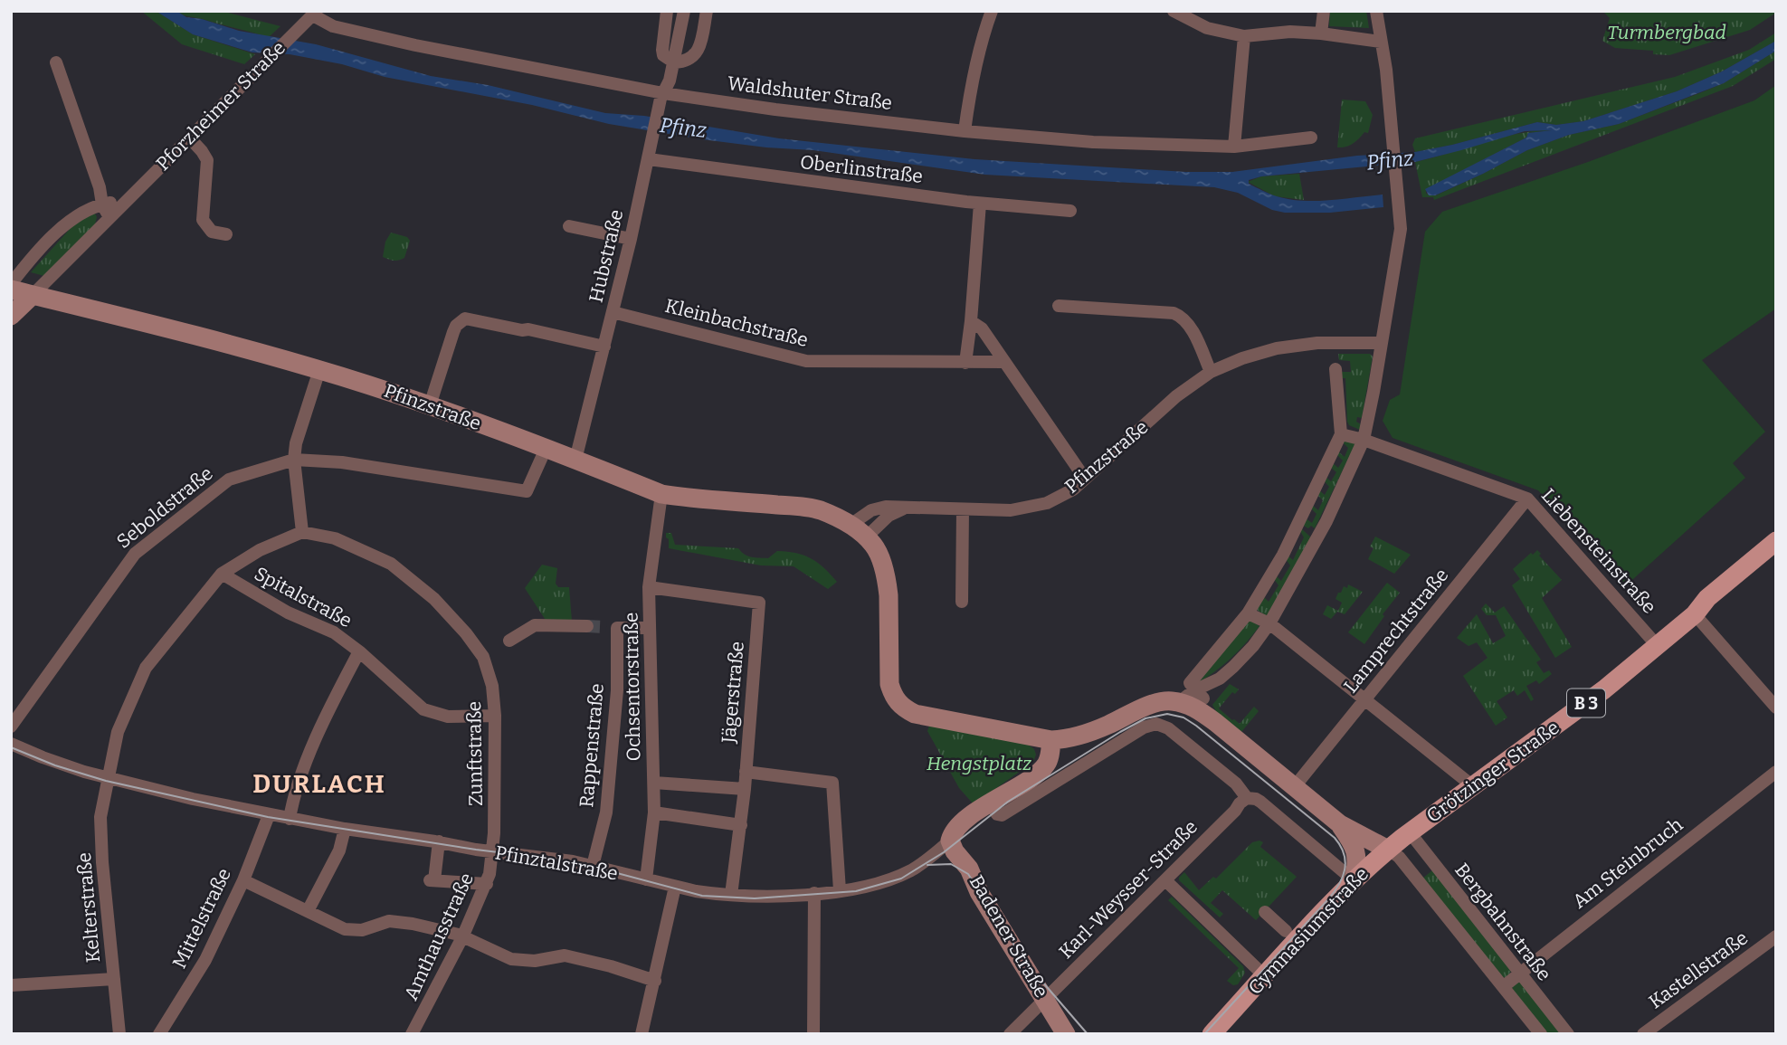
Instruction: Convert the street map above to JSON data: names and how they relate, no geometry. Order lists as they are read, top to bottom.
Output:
{
  "streets": {
    "main road": [
      "Pforzheimer Straße",
      "Pfinzstraße",
      "B 3",
      "Grötzinger Straße",
      "Pfinztalstraße",
      "Gymnasiumstraße",
      "Badener Straße"
    ],
    "street": [
      "Waldshuter Straße",
      "Oberlinstraße",
      "Hubstraße",
      "Kleinbachstraße",
      "Seboldstraße",
      "Liebensteinstraße",
      "Spitalstraße",
      "Lamprechtstraße",
      "Ochsentorstraße",
      "Jägerstraße",
      "Rappenstraße",
      "Zunftstraße",
      "Am Steinbruch",
      "Karl-Weysser-Straße",
      "Kelterstraße",
      "Mittelstraße",
      "Bergbahnstraße",
      "Amthausstraße",
      "Kastellstraße"
    ]
  },
  "crossings": [
    ["Waldshuter Straße", "Pforzheimer Straße"],
    ["Waldshuter Straße", "Hubstraße"],
    ["Pforzheimer Straße", "Pfinzstraße"],
    ["Oberlinstraße", "Hubstraße"],
    ["Hubstraße", "Kleinbachstraße"],
    ["Hubstraße", "Pfinzstraße"],
    ["Pfinzstraße", "Seboldstraße"],
    ["Pfinzstraße", "Ochsentorstraße"],
    ["Liebensteinstraße", "Lamprechtstraße"],
    ["Liebensteinstraße", "Grötzinger Straße"],
    ["Spitalstraße", "Zunftstraße"],
    ["Spitalstraße", "Kelterstraße"],
    ["Ochsentorstraße", "Jägerstraße"],
    ["Ochsentorstraße", "Rappenstraße"],
    ["Ochsentorstraße", "Pfinztalstraße"],
    ["Jägerstraße", "Pfinztalstraße"],
    ["Rappenstraße", "Pfinztalstraße"],
    ["Zunftstraße", "Pfinztalstraße"],
    ["Zunftstraße", "Kelterstraße"],
    ["Zunftstraße", "Amthausstraße"],
    ["Grötzinger Straße", "Bergbahnstraße"],
    ["Grötzinger Straße", "Gymnasiumstraße"],
    ["Pfinztalstraße", "Kelterstraße"],
    ["Pfinztalstraße", "Mittelstraße"],
    ["Pfinztalstraße", "Amthausstraße"],
    ["Pfinztalstraße", "Badener Straße"],
    ["Am Steinbruch", "Bergbahnstraße"],
    ["Karl-Weysser-Straße", "Badener Straße"],
    ["Bergbahnstraße", "Gymnasiumstraße"]
  ],
  "districts": ["DURLACH"],
  "water": ["Pfinz"],
  "parks": ["Turmbergbad", "Hengstplatz"]
}
